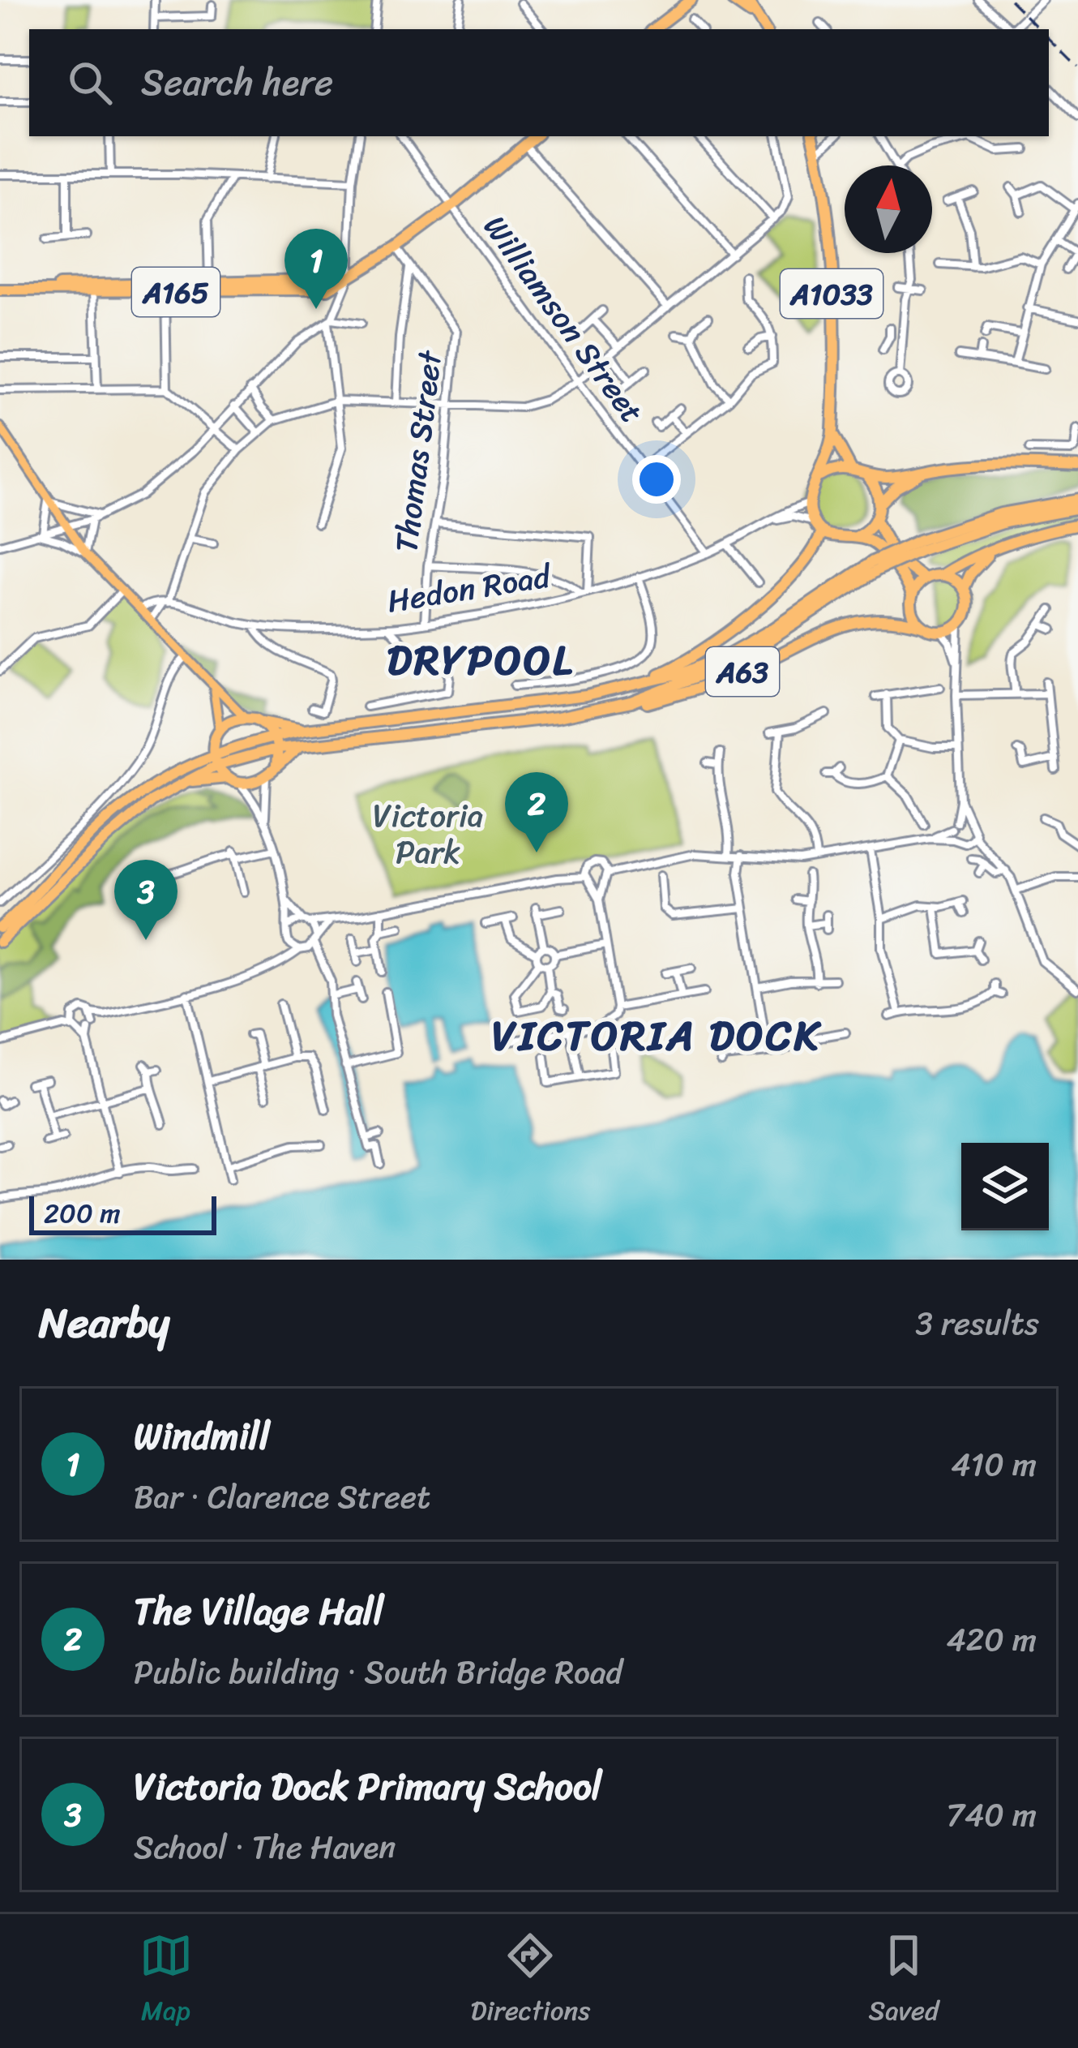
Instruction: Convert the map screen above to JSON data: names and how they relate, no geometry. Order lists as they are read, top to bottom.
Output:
{
  "streets": {
    "highway": ["A165", "A1033", "A63"],
    "street": ["Williamson Street", "Thomas Street", "Hedon Road"]
  },
  "crossings": [
    ["A165", "Williamson Street"],
    ["A165", "Thomas Street"],
    ["A1033", "Hedon Road"],
    ["A1033", "A63"],
    ["Williamson Street", "Hedon Road"],
    ["Thomas Street", "Hedon Road"],
    ["Hedon Road", "A63"]
  ],
  "districts": ["DRYPOOL", "VICTORIA DOCK"],
  "parks": ["Victoria Park"],
  "scale_bar": "200 m",
  "north": "top",
  "page": {
    "search": "Search here",
    "pins": ["1", "2", "3"],
    "scale": "200 m",
    "heading": ["Nearby", "3 results"],
    "list": [
      {
        "mark": "1",
        "name": "Windmill",
        "note": "Bar · Clarence Street",
        "value": "410 m"
      },
      {
        "mark": "2",
        "name": "The Village Hall",
        "note": "Public building · South Bridge Road",
        "value": "420 m"
      },
      {
        "mark": "3",
        "name": "Victoria Dock Primary School",
        "note": "School · The Haven",
        "value": "740 m"
      }
    ],
    "nav": ["Map", "Directions", "Saved"]
  }
}
